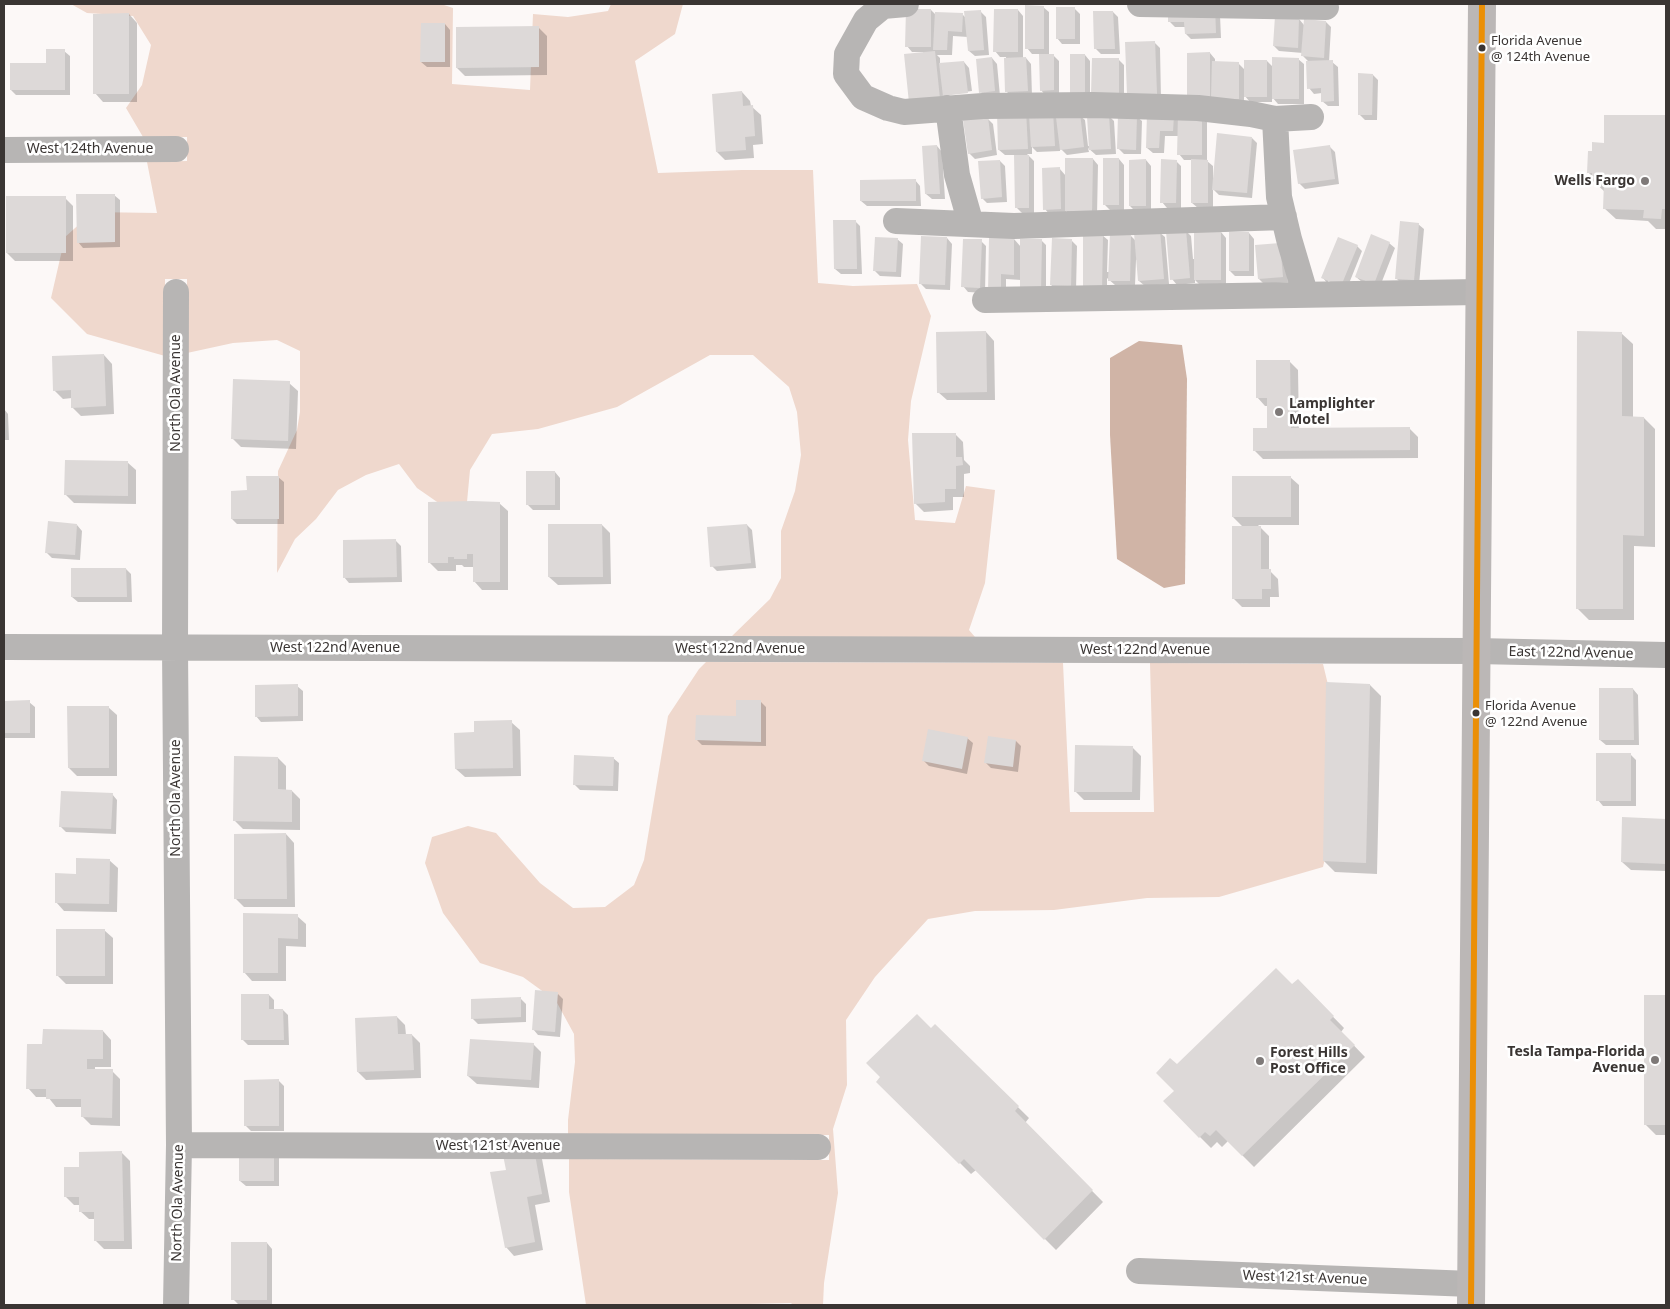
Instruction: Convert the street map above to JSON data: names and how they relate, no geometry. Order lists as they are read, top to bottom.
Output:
{
  "streets": {
    "street": [
      "West 124th Avenue",
      "North Ola Avenue",
      "West 122nd Avenue",
      "East 122nd Avenue",
      "West 121st Avenue"
    ]
  },
  "crossings": [
    ["North Ola Avenue", "West 122nd Avenue"],
    ["North Ola Avenue", "West 121st Avenue"],
    ["West 122nd Avenue", "East 122nd Avenue"]
  ],
  "places": [
    "Florida Avenue @ 124th Avenue",
    "Wells Fargo",
    "Lamplighter Motel",
    "Florida Avenue @ 122nd Avenue",
    "Tesla Tampa-Florida Avenue",
    "Forest Hills Post Office"
  ]
}
